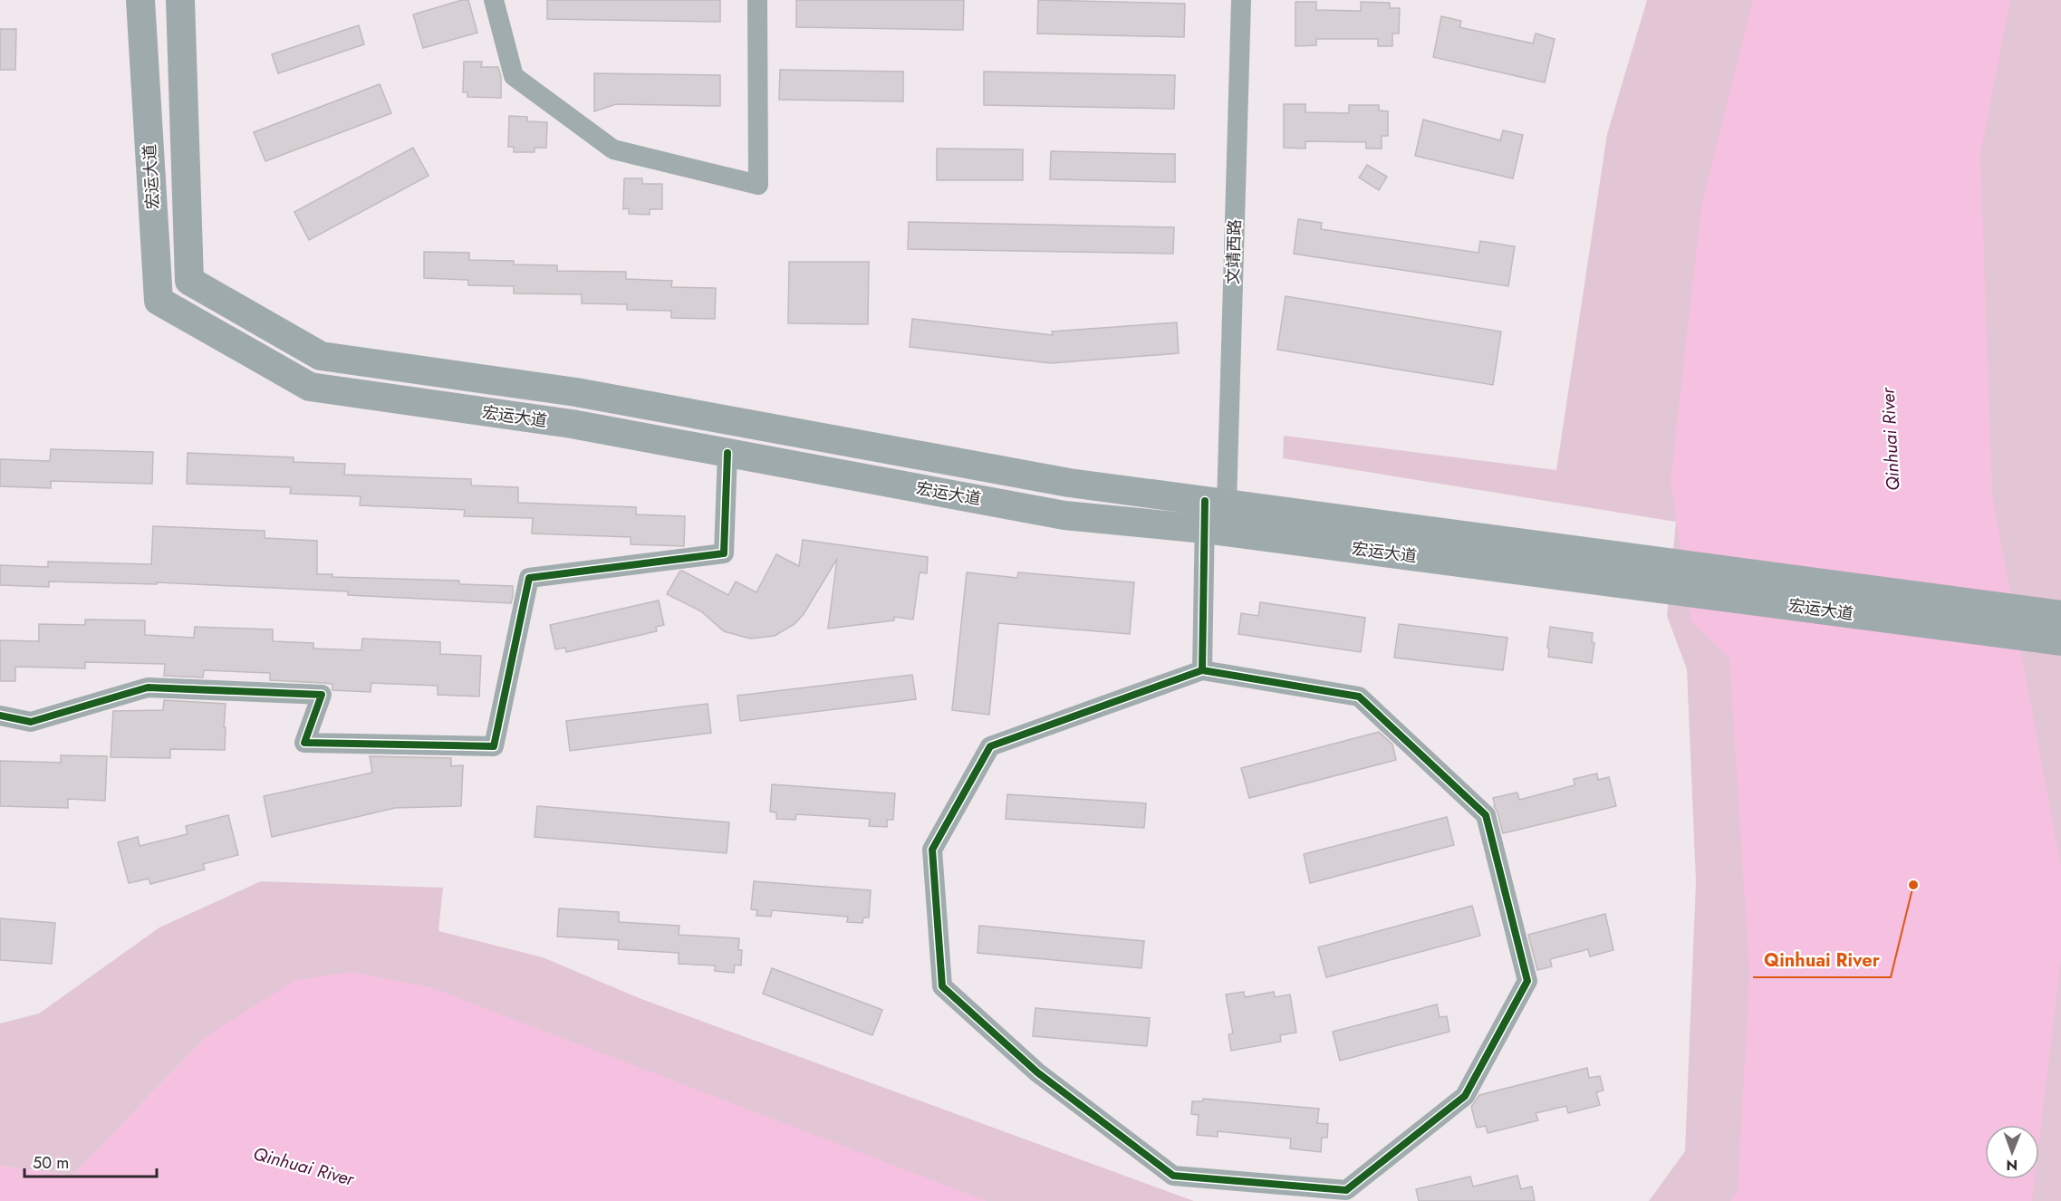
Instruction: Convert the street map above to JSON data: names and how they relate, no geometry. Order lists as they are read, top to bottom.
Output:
{
  "streets": {
    "main road": ["宏运大道"],
    "street": ["文靖西路"]
  },
  "crossings": [
    ["宏运大道", "文靖西路"]
  ],
  "water": ["Qinhuai River"],
  "places": ["Qinhuai River"],
  "scale_bar": "50 m",
  "north": "bottom"
}
